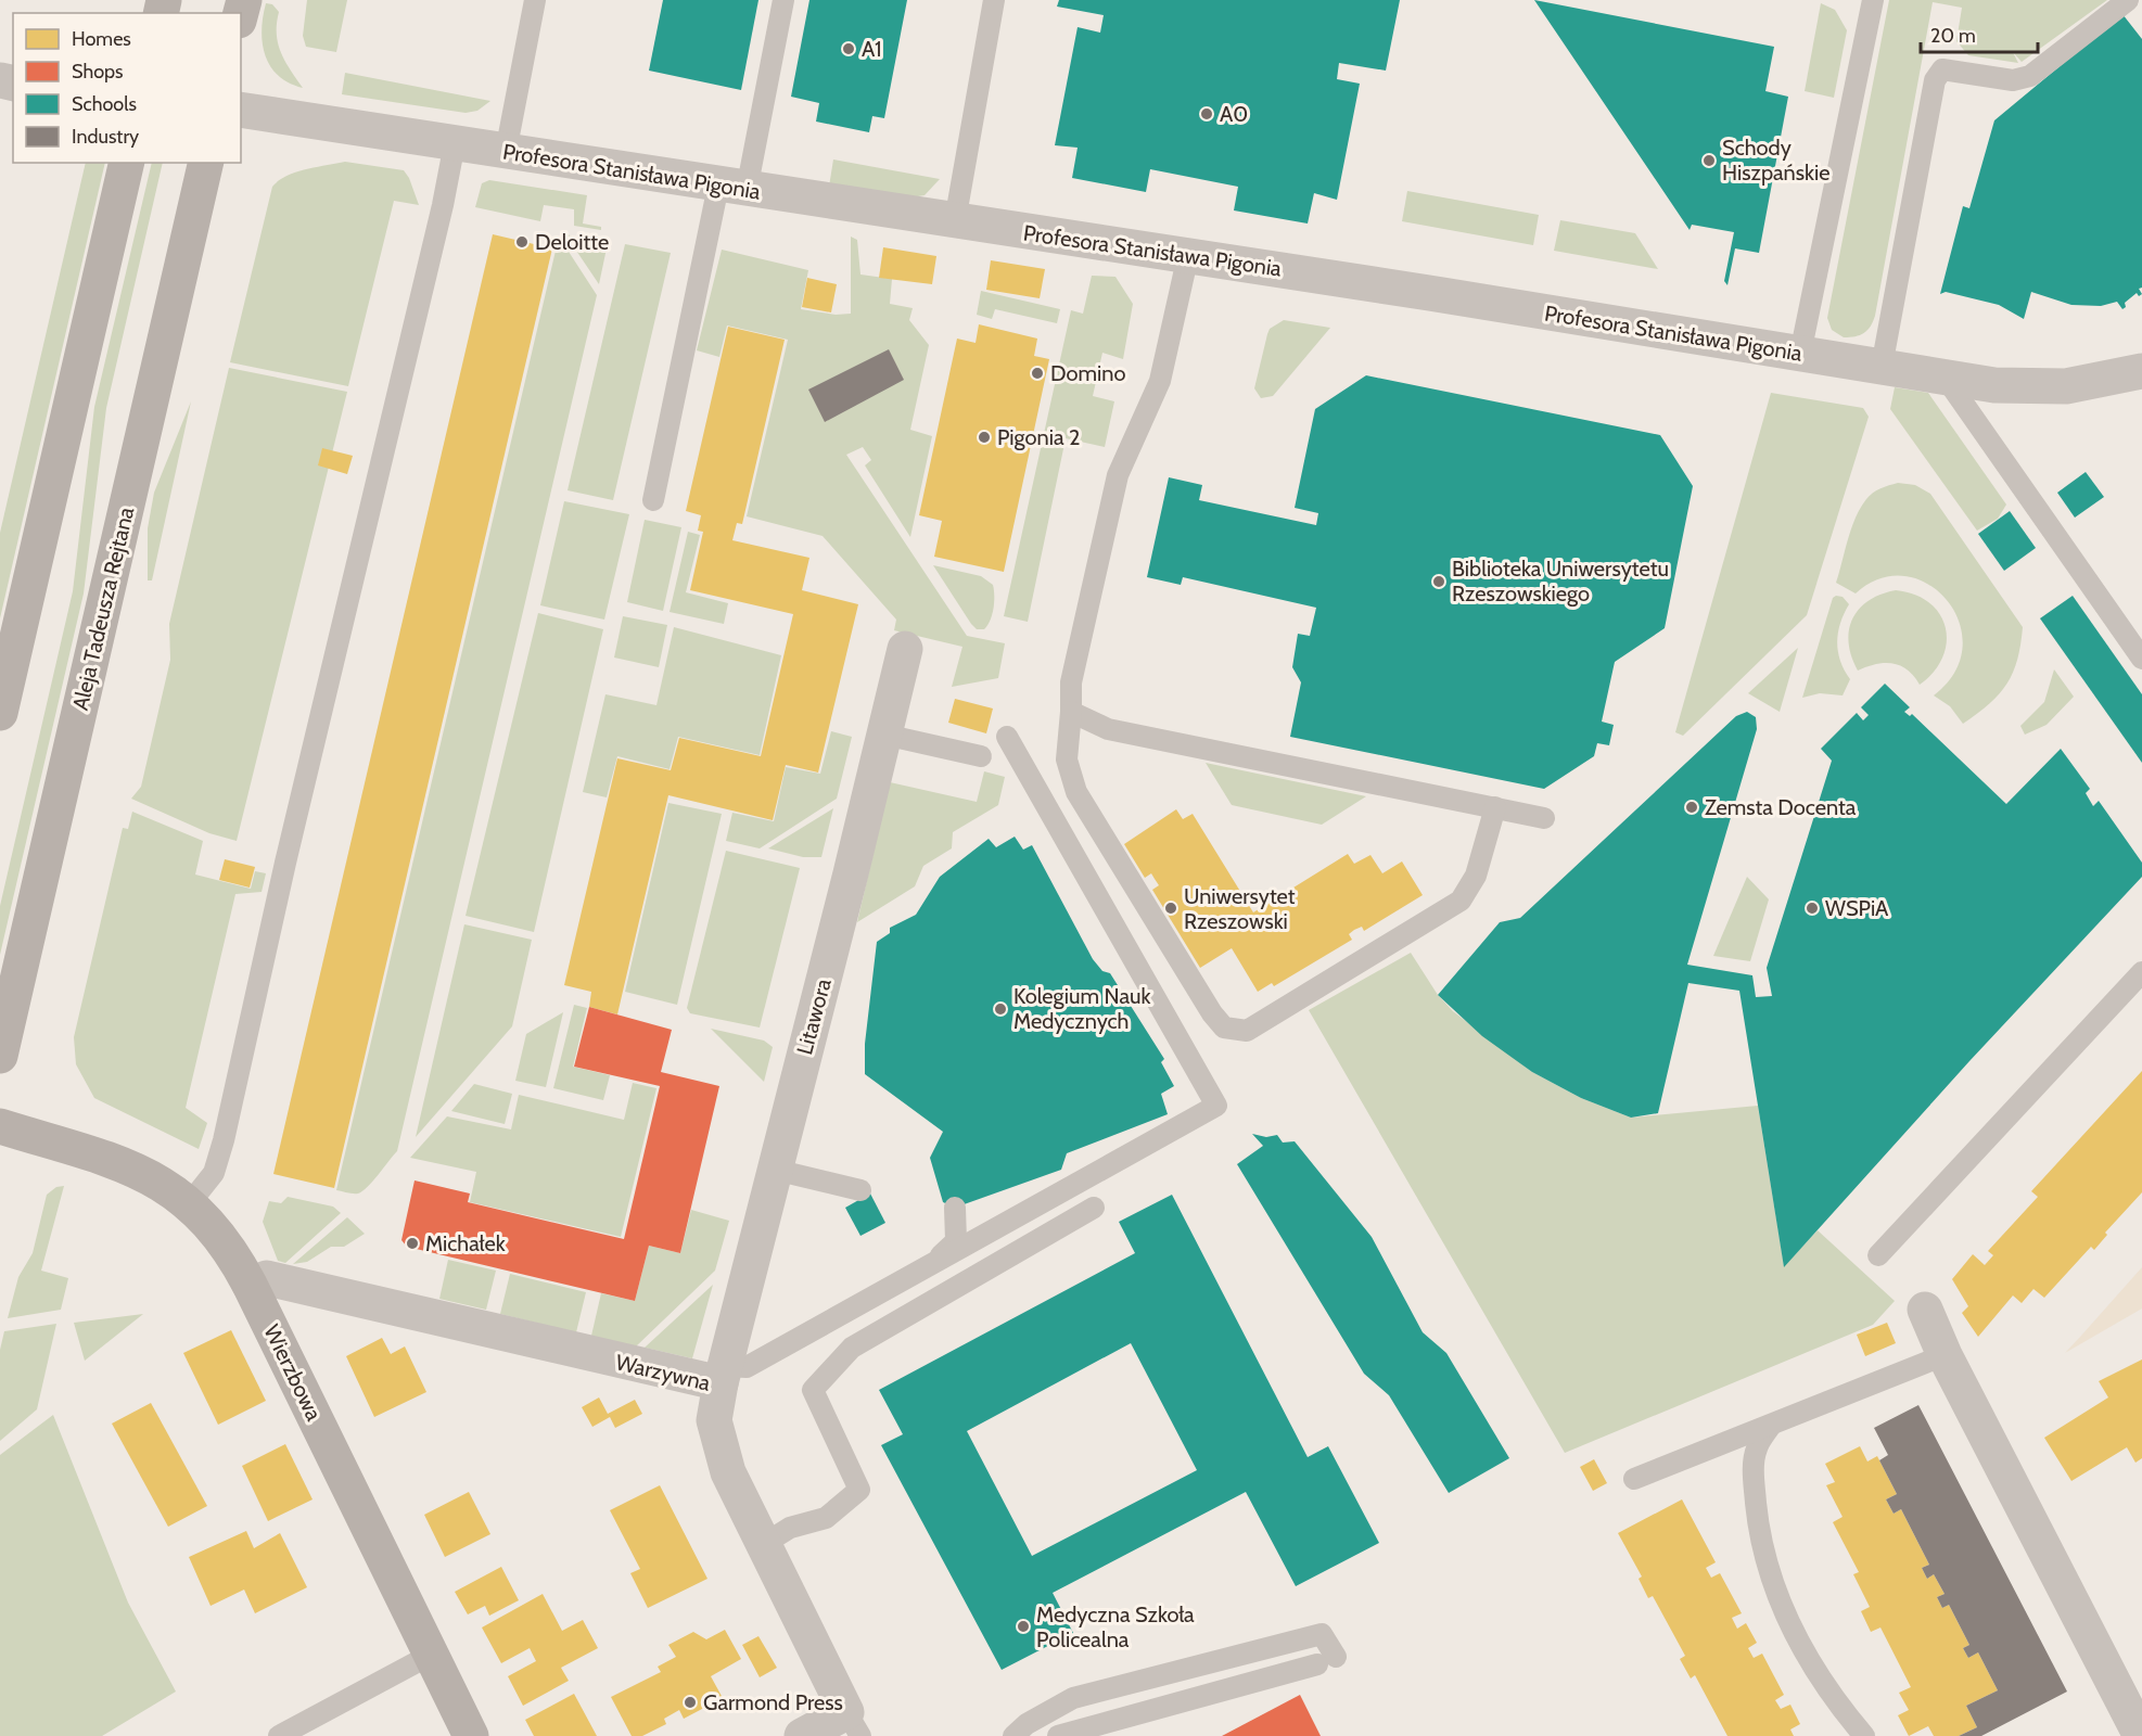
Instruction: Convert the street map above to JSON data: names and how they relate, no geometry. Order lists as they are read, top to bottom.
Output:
{
  "streets": {
    "main road": ["Aleja Tadeusza Rejtana", "Wierzbowa"],
    "street": ["Profesora Stanisława Pigonia", "Litawora", "Warzywna"]
  },
  "crossings": [
    ["Litawora", "Warzywna"],
    ["Wierzbowa", "Warzywna"]
  ],
  "places": [
    "A1",
    "A0",
    "Schody Hiszpańskie",
    "Deloitte",
    "Domino",
    "Pigonia 2",
    "Biblioteka Uniwersytetu Rzeszowskiego",
    "Zemsta Docenta",
    "Uniwersytet Rzeszowski",
    "WSPiA",
    "Kolegium Nauk Medycznych",
    "Michałek",
    "Medyczna Szkoła Policealna",
    "Garmond Press"
  ],
  "legend": [
    "Homes",
    "Shops",
    "Schools",
    "Industry"
  ],
  "scale_bar": "20 m"
}
